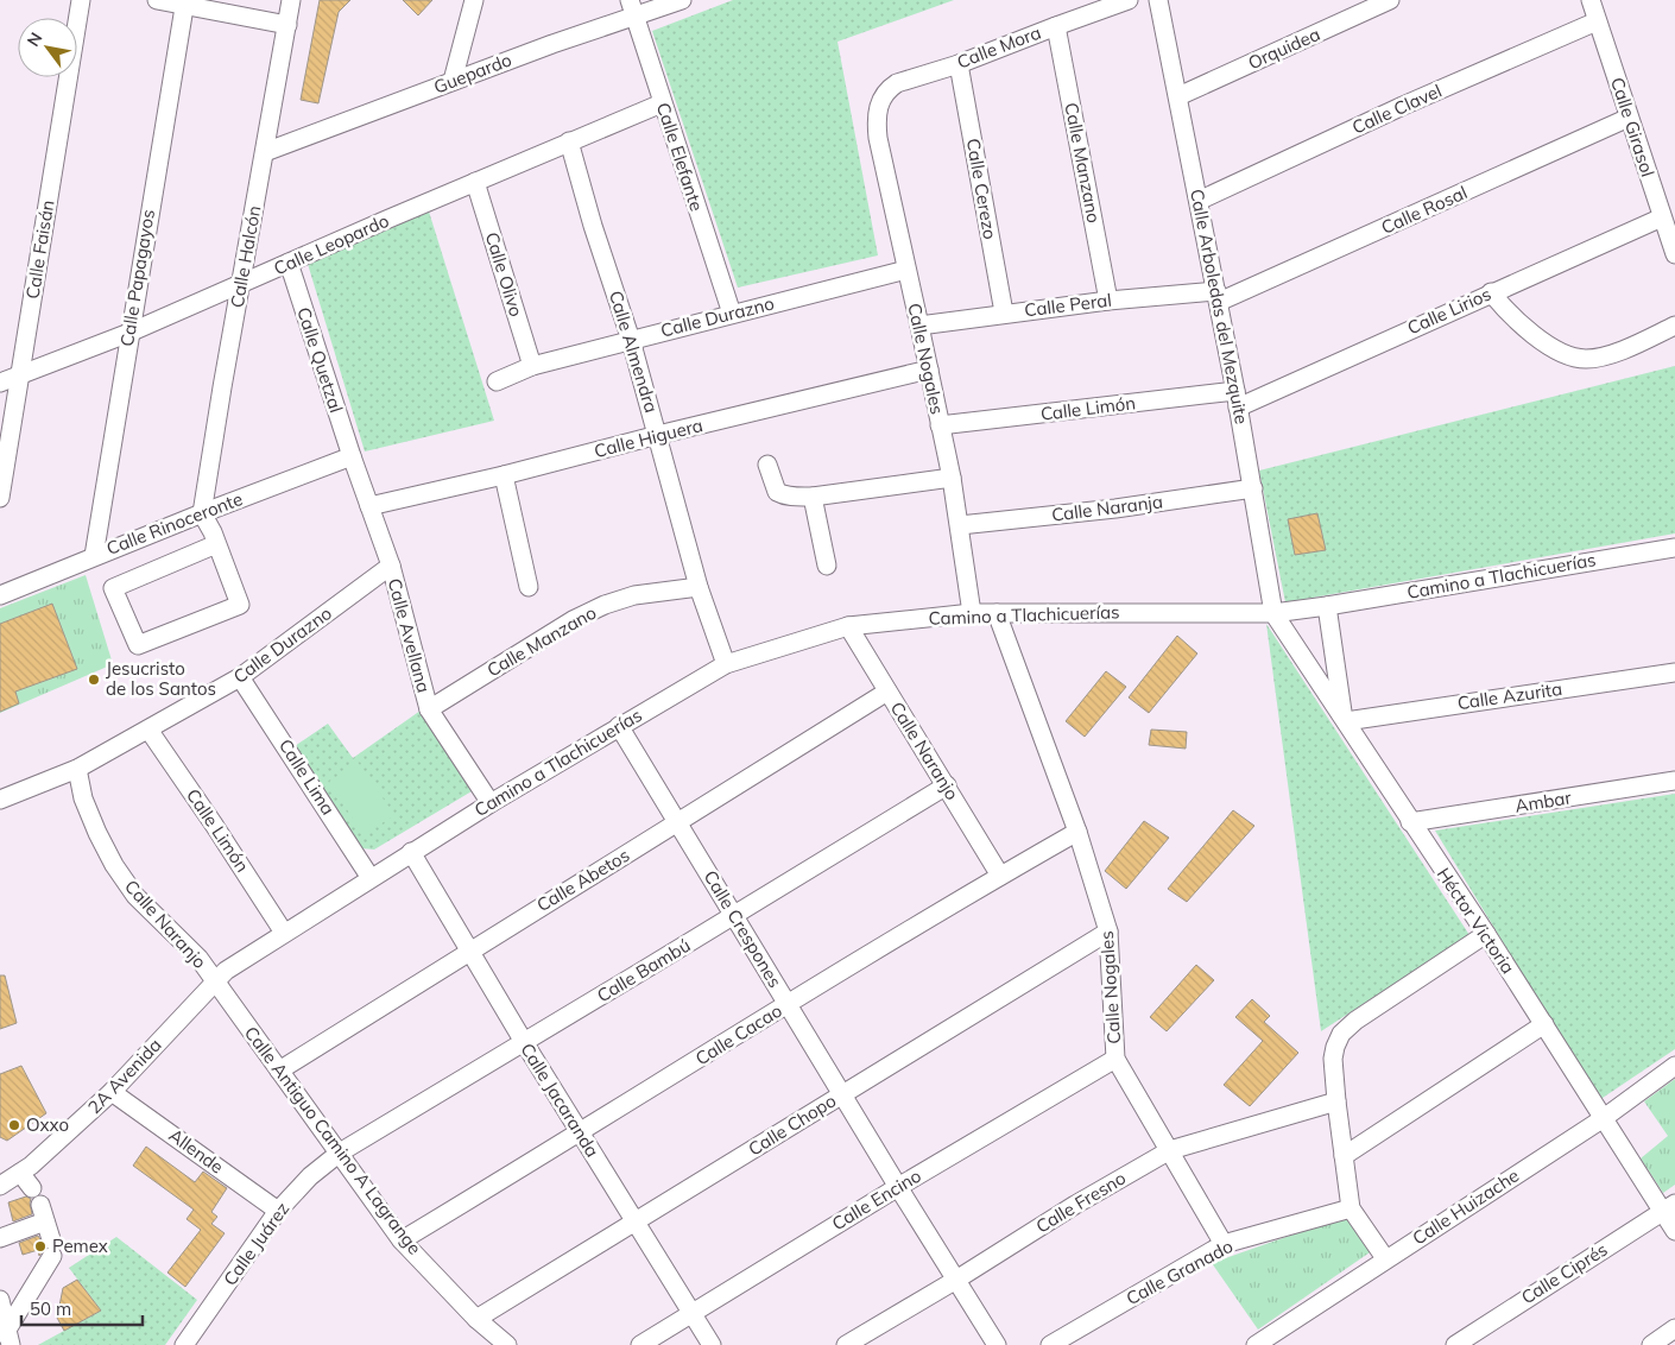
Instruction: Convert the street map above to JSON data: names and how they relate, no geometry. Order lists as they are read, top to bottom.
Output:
{
  "streets": {
    "street": [
      "Calle Mora",
      "Orquidea",
      "Guepardo",
      "Calle Clavel",
      "Calle Girasol",
      "Calle Elefante",
      "Calle Manzano",
      "Calle Cerezo",
      "Calle Rosal",
      "Calle Leopardo",
      "Calle Faisán",
      "Calle Halcón",
      "Calle Olivo",
      "Calle Papagayos",
      "Calle Peral",
      "Calle Arboledas del Mezquite",
      "Calle Lirios",
      "Calle Durazno",
      "Calle Almendra",
      "Calle Nogales",
      "Calle Quetzal",
      "Calle Limón",
      "Calle Higuera",
      "Calle Naranja",
      "Calle Rinoceronte",
      "Camino a Tlachicuerías",
      "Calle Avellana",
      "Calle Azurita",
      "Calle Naranjo",
      "Calle Lima",
      "Ambar",
      "Calle Abetos",
      "Héctor Victoria",
      "Calle Crespones",
      "Calle Bambú",
      "Calle Cacao",
      "2A Avenida",
      "Calle Jacaranda",
      "Calle Chopo",
      "Calle Antiguo Camino A Lagrange",
      "Allende",
      "Calle Encino",
      "Calle Fresno",
      "Calle Huizache",
      "Calle Juárez",
      "Calle Granado",
      "Calle Ciprés"
    ]
  },
  "crossings": [
    ["Calle Mora", "Calle Manzano"],
    ["Calle Mora", "Calle Cerezo"],
    ["Calle Mora", "Calle Nogales"],
    ["Orquidea", "Calle Arboledas del Mezquite"],
    ["Guepardo", "Calle Elefante"],
    ["Guepardo", "Calle Halcón"],
    ["Calle Clavel", "Calle Girasol"],
    ["Calle Clavel", "Calle Arboledas del Mezquite"],
    ["Calle Girasol", "Calle Rosal"],
    ["Calle Girasol", "Calle Lirios"],
    ["Calle Elefante", "Calle Leopardo"],
    ["Calle Elefante", "Calle Durazno"],
    ["Calle Manzano", "Calle Peral"],
    ["Calle Manzano", "Calle Almendra"],
    ["Calle Manzano", "Calle Avellana"],
    ["Calle Cerezo", "Calle Peral"],
    ["Calle Rosal", "Calle Peral"],
    ["Calle Rosal", "Calle Arboledas del Mezquite"],
    ["Calle Leopardo", "Calle Faisán"],
    ["Calle Leopardo", "Calle Halcón"],
    ["Calle Leopardo", "Calle Olivo"],
    ["Calle Leopardo", "Calle Papagayos"],
    ["Calle Leopardo", "Calle Almendra"],
    ["Calle Leopardo", "Calle Quetzal"],
    ["Calle Halcón", "Calle Rinoceronte"],
    ["Calle Olivo", "Calle Durazno"],
    ["Calle Papagayos", "Calle Rinoceronte"],
    ["Calle Peral", "Calle Arboledas del Mezquite"],
    ["Calle Peral", "Calle Nogales"],
    ["Calle Arboledas del Mezquite", "Calle Lirios"],
    ["Calle Arboledas del Mezquite", "Calle Limón"],
    ["Calle Arboledas del Mezquite", "Calle Naranja"],
    ["Calle Arboledas del Mezquite", "Camino a Tlachicuerías"],
    ["Calle Arboledas del Mezquite", "Héctor Victoria"],
    ["Calle Lirios", "Calle Limón"],
    ["Calle Durazno", "Calle Almendra"],
    ["Calle Durazno", "Calle Nogales"],
    ["Calle Durazno", "Calle Limón"],
    ["Calle Durazno", "Calle Avellana"],
    ["Calle Durazno", "Calle Naranjo"],
    ["Calle Durazno", "Calle Lima"],
    ["Calle Almendra", "Calle Higuera"],
    ["Calle Almendra", "Camino a Tlachicuerías"],
    ["Calle Nogales", "Calle Limón"],
    ["Calle Nogales", "Calle Higuera"],
    ["Calle Nogales", "Calle Naranja"],
    ["Calle Nogales", "Camino a Tlachicuerías"],
    ["Calle Nogales", "Calle Cacao"],
    ["Calle Nogales", "Calle Chopo"],
    ["Calle Nogales", "Calle Encino"],
    ["Calle Nogales", "Calle Fresno"],
    ["Calle Nogales", "Calle Granado"],
    ["Calle Quetzal", "Calle Rinoceronte"],
    ["Calle Quetzal", "Calle Avellana"],
    ["Calle Limón", "Camino a Tlachicuerías"],
    ["Calle Higuera", "Calle Avellana"],
    ["Calle Rinoceronte", "Calle Avellana"],
    ["Camino a Tlachicuerías", "Calle Avellana"],
    ["Camino a Tlachicuerías", "Calle Naranjo"],
    ["Camino a Tlachicuerías", "Calle Lima"],
    ["Camino a Tlachicuerías", "Héctor Victoria"],
    ["Camino a Tlachicuerías", "Calle Crespones"],
    ["Camino a Tlachicuerías", "2A Avenida"],
    ["Camino a Tlachicuerías", "Calle Jacaranda"],
    ["Camino a Tlachicuerías", "Calle Antiguo Camino A Lagrange"],
    ["Calle Azurita", "Héctor Victoria"],
    ["Calle Naranjo", "Calle Abetos"],
    ["Calle Naranjo", "Calle Bambú"],
    ["Calle Naranjo", "Calle Cacao"],
    ["Calle Naranjo", "2A Avenida"],
    ["Calle Naranjo", "Calle Antiguo Camino A Lagrange"],
    ["Ambar", "Héctor Victoria"],
    ["Calle Abetos", "Calle Crespones"],
    ["Calle Abetos", "Calle Jacaranda"],
    ["Calle Abetos", "Calle Antiguo Camino A Lagrange"],
    ["Héctor Victoria", "Calle Huizache"],
    ["Héctor Victoria", "Calle Ciprés"],
    ["Calle Crespones", "Calle Bambú"],
    ["Calle Crespones", "Calle Cacao"],
    ["Calle Crespones", "Calle Chopo"],
    ["Calle Crespones", "Calle Encino"],
    ["Calle Crespones", "Calle Fresno"],
    ["Calle Bambú", "Calle Jacaranda"],
    ["Calle Bambú", "Calle Antiguo Camino A Lagrange"],
    ["Calle Bambú", "Calle Juárez"],
    ["Calle Cacao", "Calle Jacaranda"],
    ["Calle Cacao", "Calle Antiguo Camino A Lagrange"],
    ["2A Avenida", "Calle Antiguo Camino A Lagrange"],
    ["2A Avenida", "Allende"],
    ["Calle Jacaranda", "Calle Chopo"],
    ["Calle Jacaranda", "Calle Encino"],
    ["Calle Chopo", "Calle Antiguo Camino A Lagrange"],
    ["Calle Antiguo Camino A Lagrange", "Calle Juárez"],
    ["Allende", "Calle Juárez"]
  ],
  "places": ["Jesucristo de los Santos", "Oxxo", "Pemex"],
  "scale_bar": "50 m",
  "north": "top left"
}
